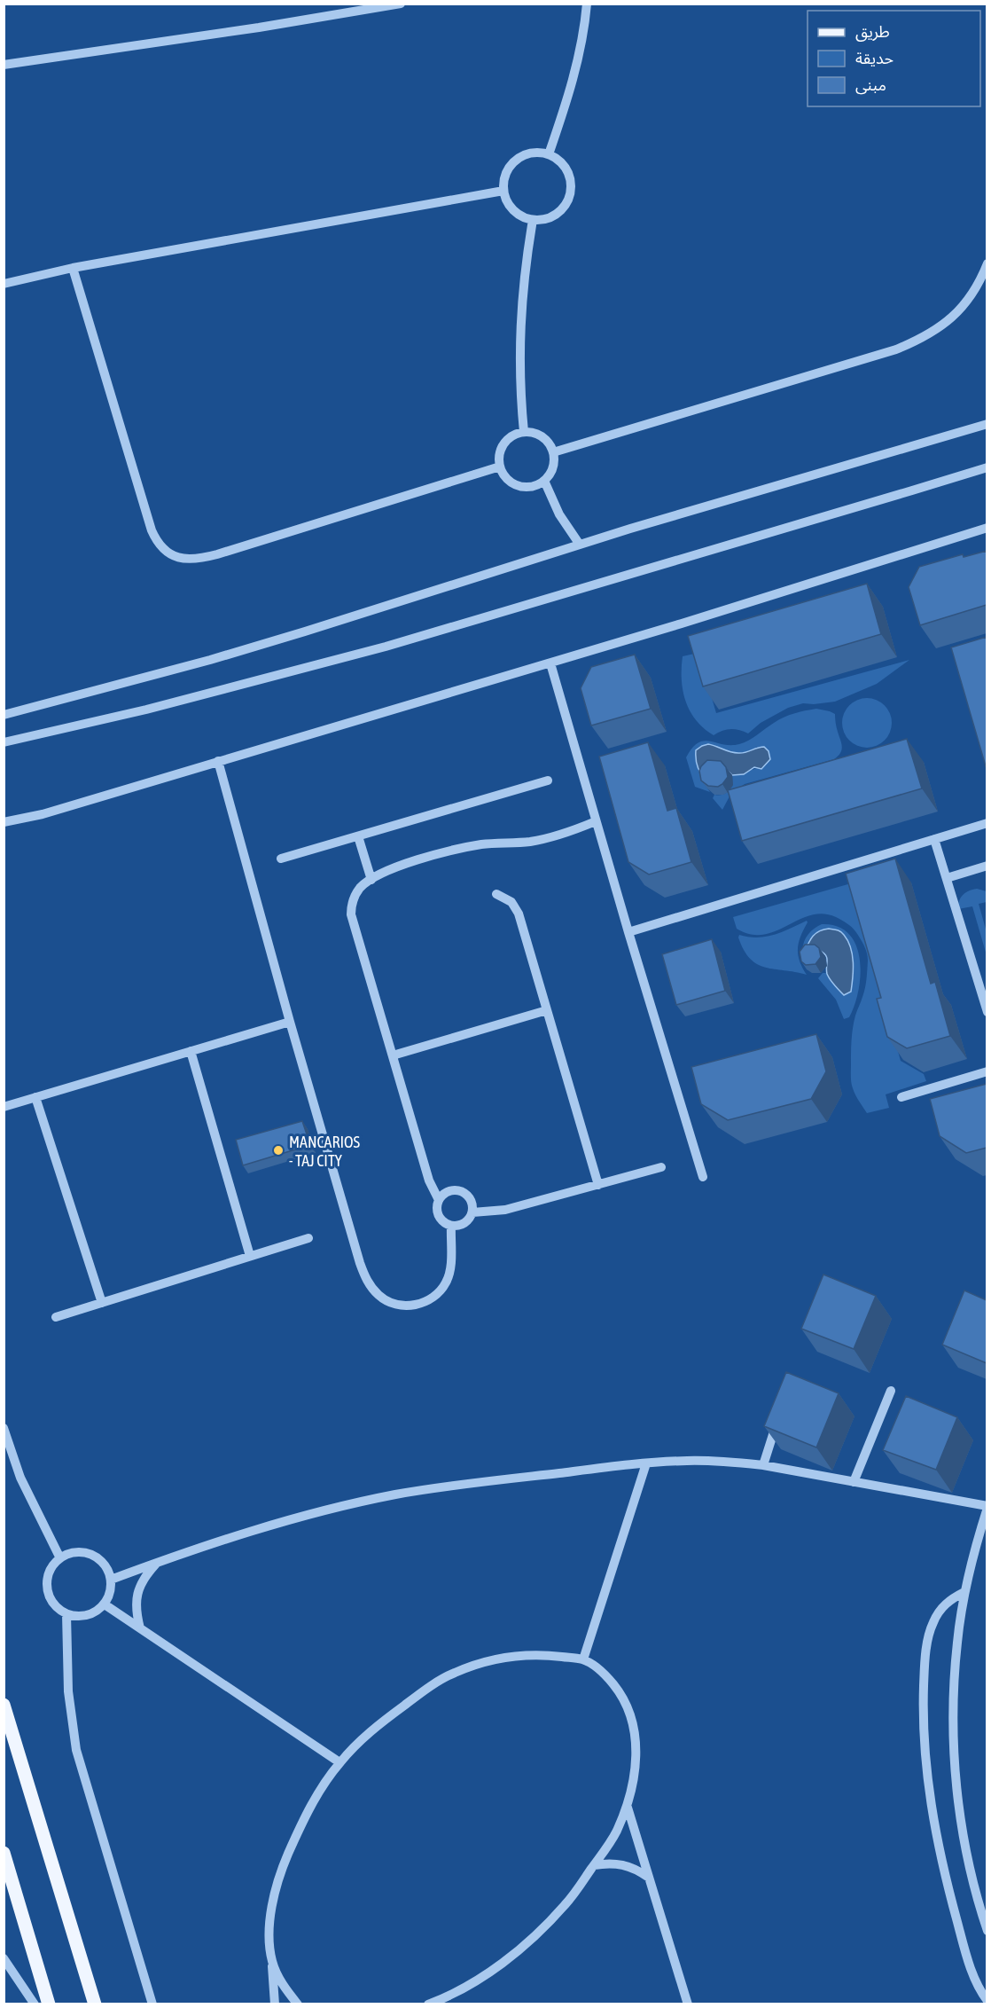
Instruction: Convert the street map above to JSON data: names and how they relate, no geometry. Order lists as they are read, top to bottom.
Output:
{
  "places": ["MANCARIOS - TAJ CITY"],
  "legend": ["طريق", "حديقة", "مبنى"]
}
